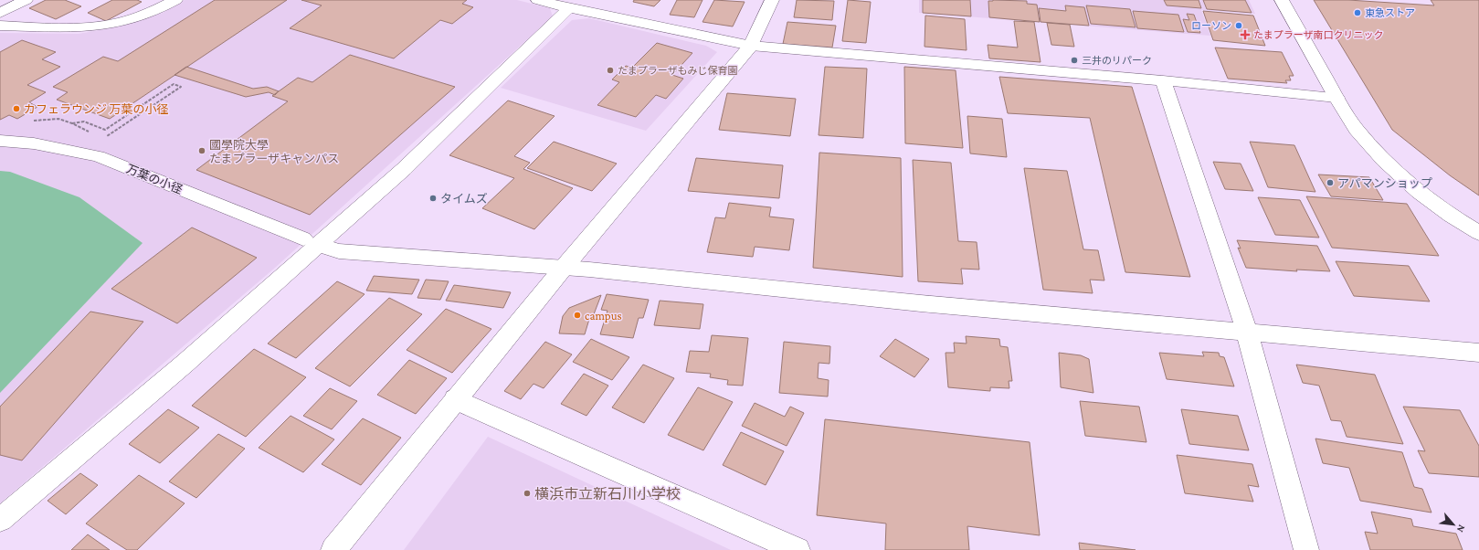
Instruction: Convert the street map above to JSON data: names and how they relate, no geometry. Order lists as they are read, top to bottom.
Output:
{
  "streets": {
    "street": ["万葉の小径"]
  },
  "places": {
    "other": [
      "東急ストア",
      "ローソン",
      "三井のリパーク",
      "たまプラーザもみじ保育園",
      "カフェラウンジ 万葉の小径",
      "國學院大學 たまプラーザキャンパス",
      "アパマンショップ",
      "タイムズ",
      "campus",
      "横浜市立新石川小学校"
    ],
    "health": ["たまプラーザ南口クリニック"]
  },
  "north": "bottom right"
}
